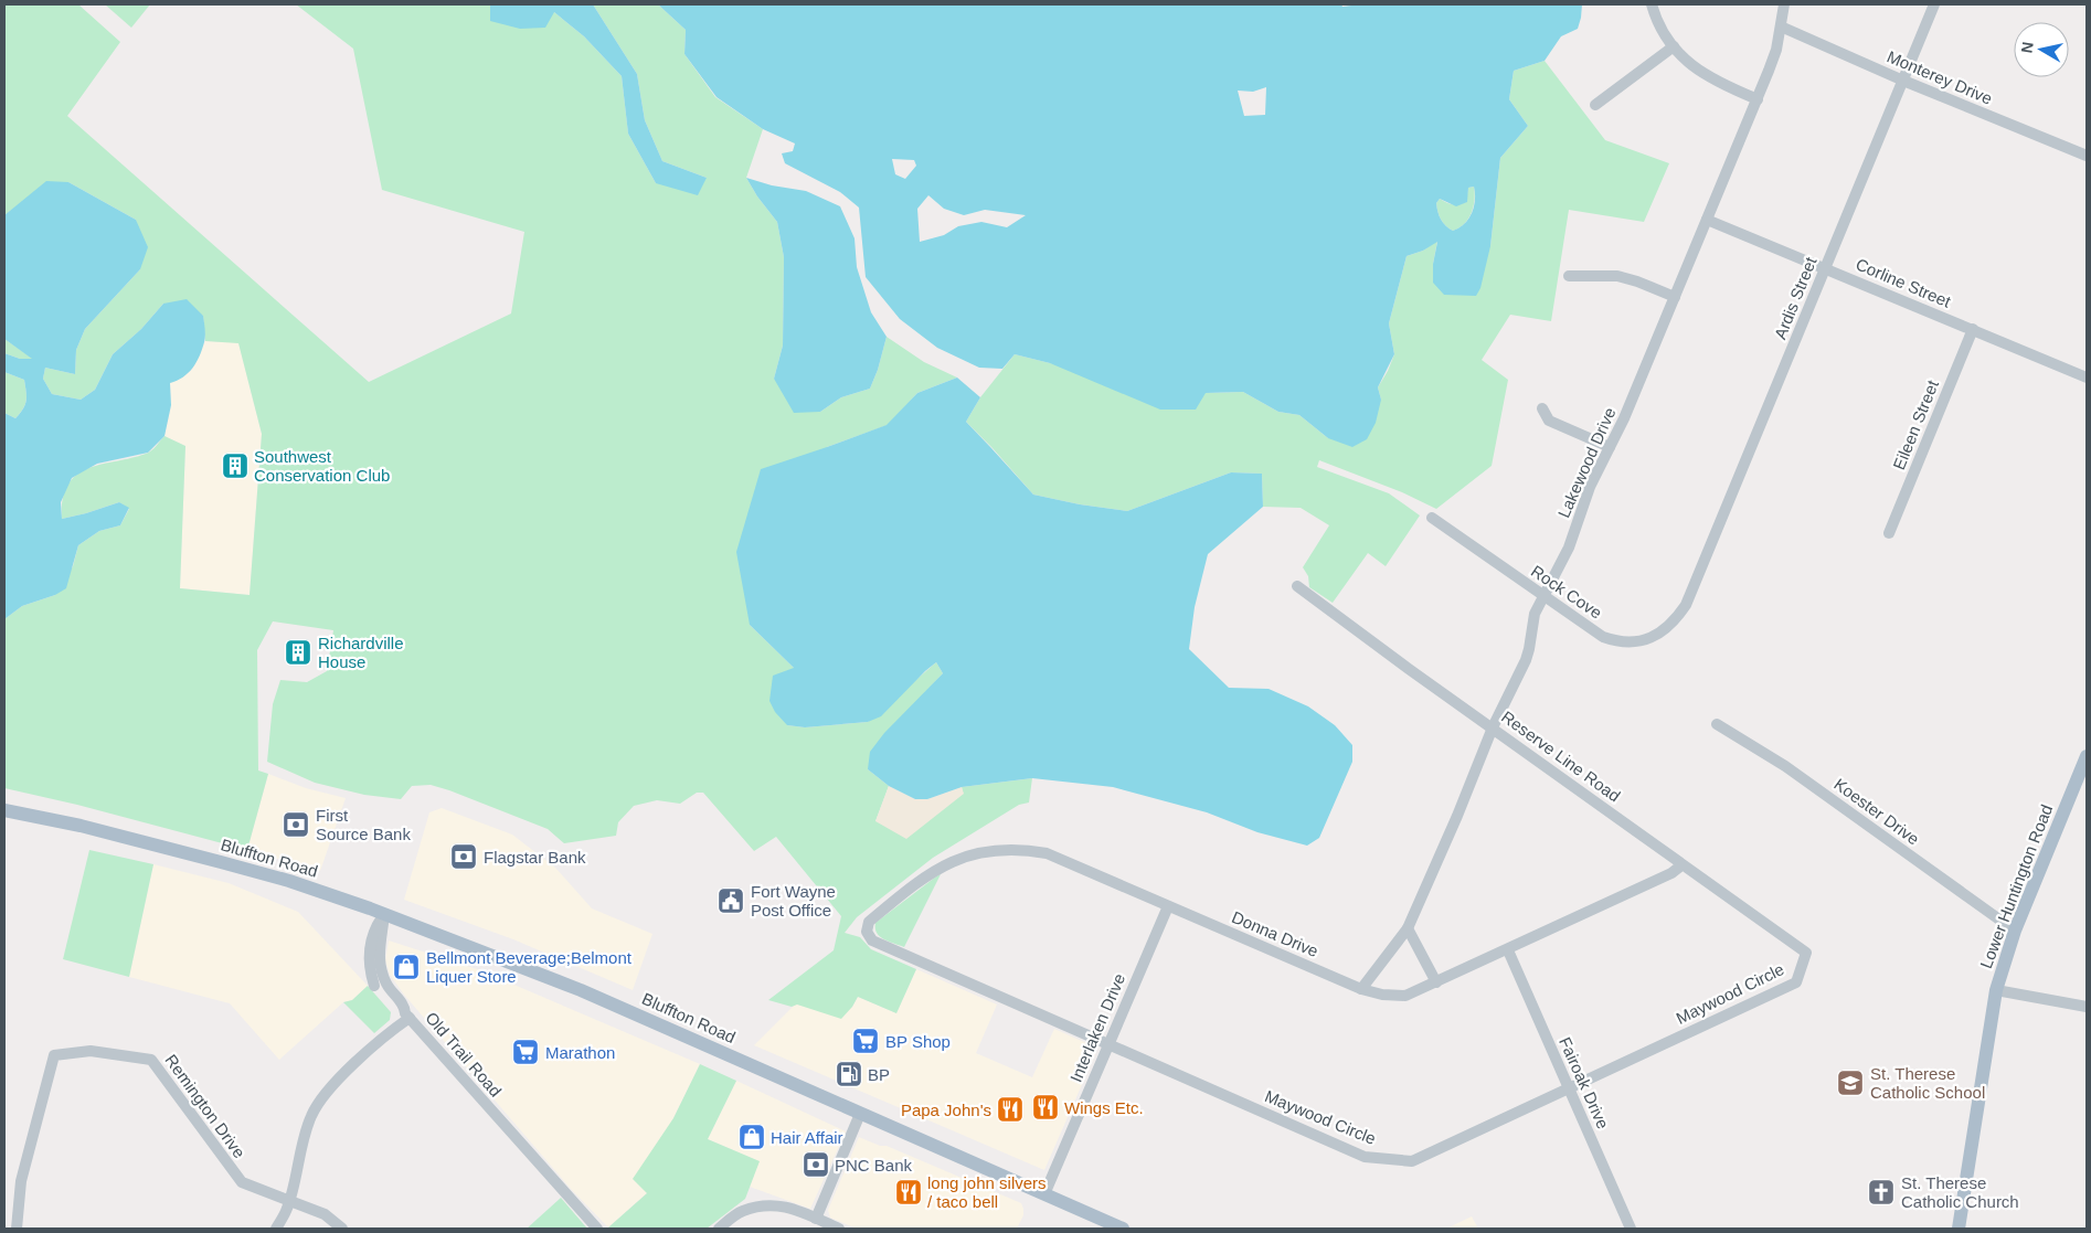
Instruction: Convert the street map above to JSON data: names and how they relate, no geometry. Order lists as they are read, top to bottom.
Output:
{
  "streets": {
    "main road": ["Bluffton Road", "Lower Huntington Road"],
    "street": [
      "Monterey Drive",
      "Corline Street",
      "Ardis Street",
      "Eileen Street",
      "Lakewood Drive",
      "Rock Cove",
      "Reserve Line Road",
      "Koester Drive",
      "Donna Drive",
      "Maywood Circle",
      "Interlaken Drive",
      "Old Trail Road",
      "Fairoak Drive",
      "Remington Drive"
    ]
  },
  "crossings": [
    ["Monterey Drive", "Ardis Street"],
    ["Monterey Drive", "Lakewood Drive"],
    ["Corline Street", "Ardis Street"],
    ["Corline Street", "Eileen Street"],
    ["Corline Street", "Lakewood Drive"],
    ["Ardis Street", "Rock Cove"],
    ["Lakewood Drive", "Rock Cove"],
    ["Lakewood Drive", "Reserve Line Road"],
    ["Lakewood Drive", "Donna Drive"],
    ["Reserve Line Road", "Donna Drive"],
    ["Reserve Line Road", "Maywood Circle"],
    ["Koester Drive", "Lower Huntington Road"],
    ["Bluffton Road", "Interlaken Drive"],
    ["Bluffton Road", "Old Trail Road"],
    ["Donna Drive", "Maywood Circle"],
    ["Donna Drive", "Interlaken Drive"],
    ["Donna Drive", "Fairoak Drive"],
    ["Maywood Circle", "Interlaken Drive"],
    ["Maywood Circle", "Fairoak Drive"]
  ],
  "places": {
    "building": ["Southwest Conservation Club", "Richardville House"],
    "bank": ["First Source Bank", "Flagstar Bank", "PNC Bank"],
    "public building": ["Fort Wayne Post Office"],
    "shop": ["Bellmont Beverage;Belmont Liquer Store", "Hair Affair"],
    "supermarket": ["BP Shop", "Marathon"],
    "fuel station": ["BP"],
    "school or university": ["St. Therese Catholic School"],
    "restaurant": ["Wings Etc.", "Papa John's", "long john silvers / taco bell"],
    "church": ["St. Therese Catholic Church"]
  },
  "north": "left"
}
